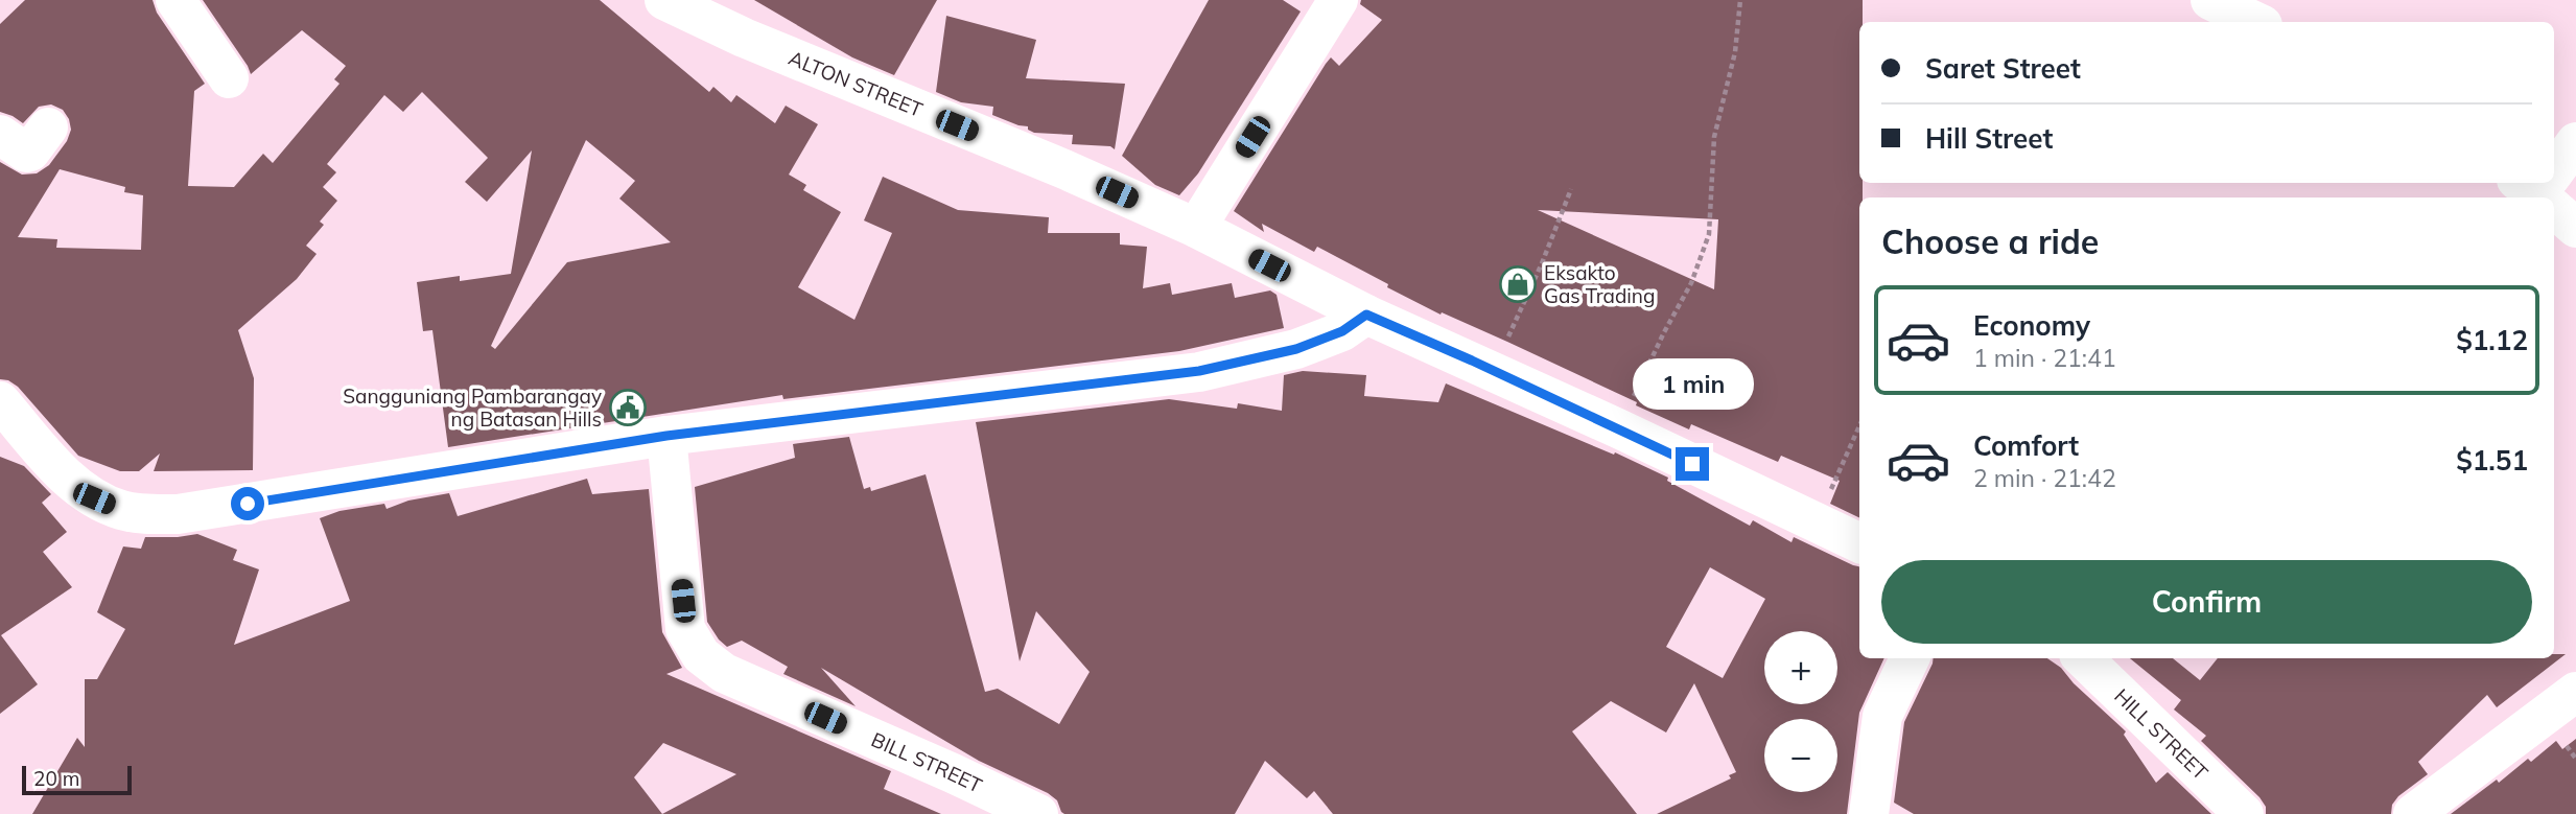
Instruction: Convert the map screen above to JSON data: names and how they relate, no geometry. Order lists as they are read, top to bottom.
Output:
{
  "streets": {
    "street": ["ALTON STREET", "HILL STREET", "BILL STREET"]
  },
  "places": {
    "shop": ["Eksakto Gas Trading"],
    "public building": ["Sangguniang Pambarangay ng Batasan Hills"]
  },
  "scale_bar": "20 m",
  "page": {
    "banner": ["Saret Street", "Hill Street"],
    "heading": "Choose a ride",
    "list": [
      {
        "name": "Economy",
        "note": "1 min · 21:41",
        "value": "$1.12"
      },
      {
        "name": "Comfort",
        "note": "2 min · 21:42",
        "value": "$1.51"
      }
    ],
    "bubble": "1 min",
    "buttons": "Confirm",
    "map_buttons": ["+", "−"],
    "scale": "20 m"
  }
}
